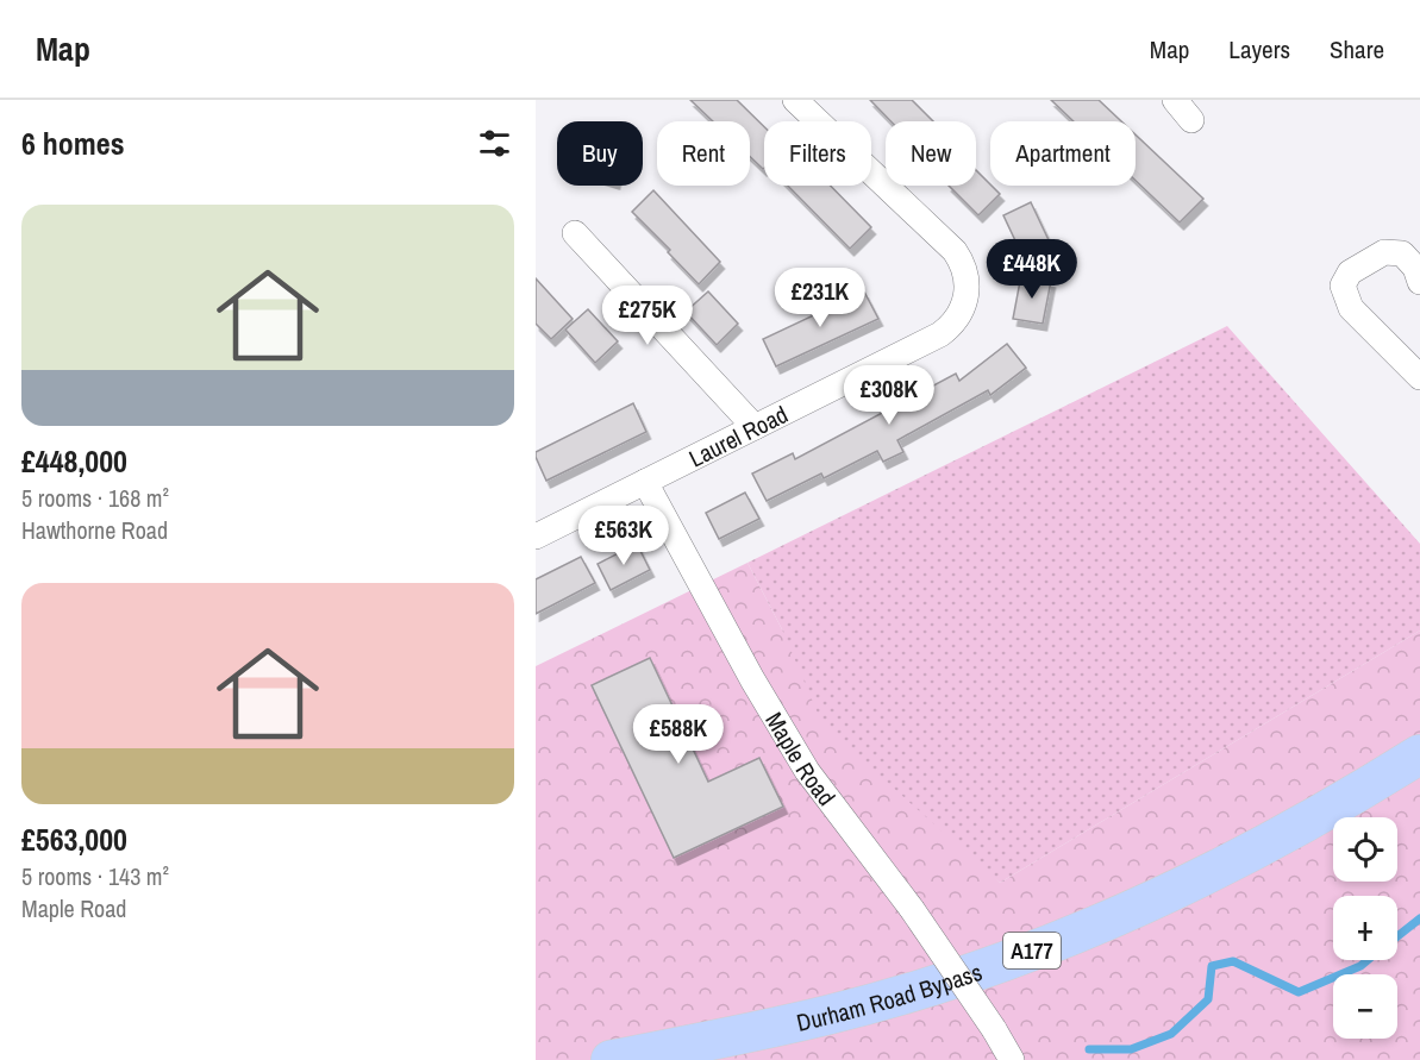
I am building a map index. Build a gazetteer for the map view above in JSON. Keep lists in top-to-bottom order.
{
  "streets": {
    "main road": ["A177", "Durham Road Bypass"],
    "street": ["Laurel Road", "Maple Road"]
  },
  "crossings": [
    ["Laurel Road", "Maple Road"]
  ],
  "page": {
    "header": "Map",
    "nav": ["Map", "Layers", "Share"],
    "heading": "6 homes",
    "chip": [
      "Buy",
      "Rent",
      "Filters",
      "New",
      "Apartment"
    ],
    "list": [
      {
        "name": "£448,000",
        "note": "5 rooms · 168 m² · Hawthorne Road"
      },
      {
        "name": "£563,000",
        "note": "5 rooms · 143 m² · Maple Road"
      }
    ],
    "price": [
      "£448K",
      "£231K",
      "£275K",
      "£308K",
      "£563K",
      "£588K"
    ],
    "map_buttons": ["+", "−"]
  }
}
